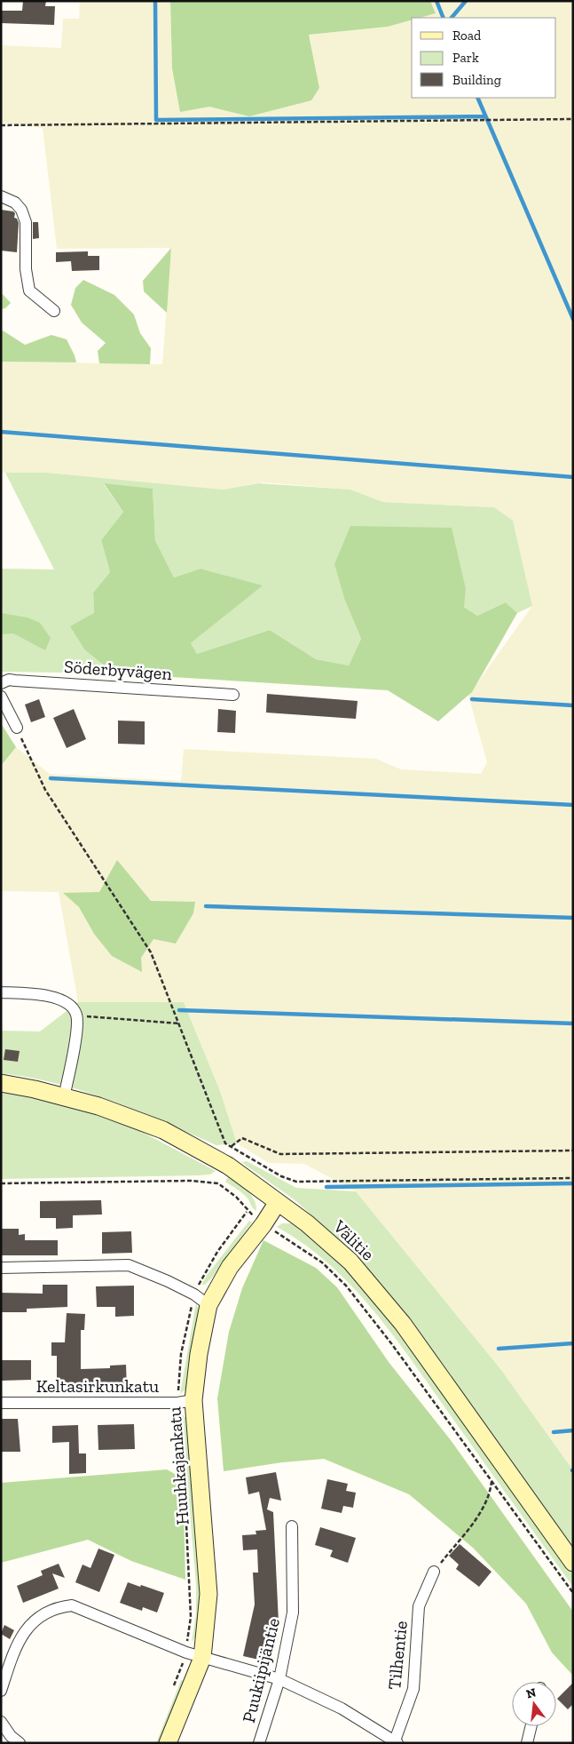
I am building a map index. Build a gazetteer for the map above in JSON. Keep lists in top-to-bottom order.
{
  "streets": {
    "main road": ["Välitie", "Huuhkajankatu"],
    "street": [
      "Söderbyvägen",
      "Keltasirkunkatu",
      "Tilhentie",
      "Puukiipijäntie"
    ]
  },
  "crossings": [
    ["Välitie", "Huuhkajankatu"],
    ["Keltasirkunkatu", "Huuhkajankatu"]
  ],
  "legend": ["Road", "Park", "Building"],
  "north": "top"
}
